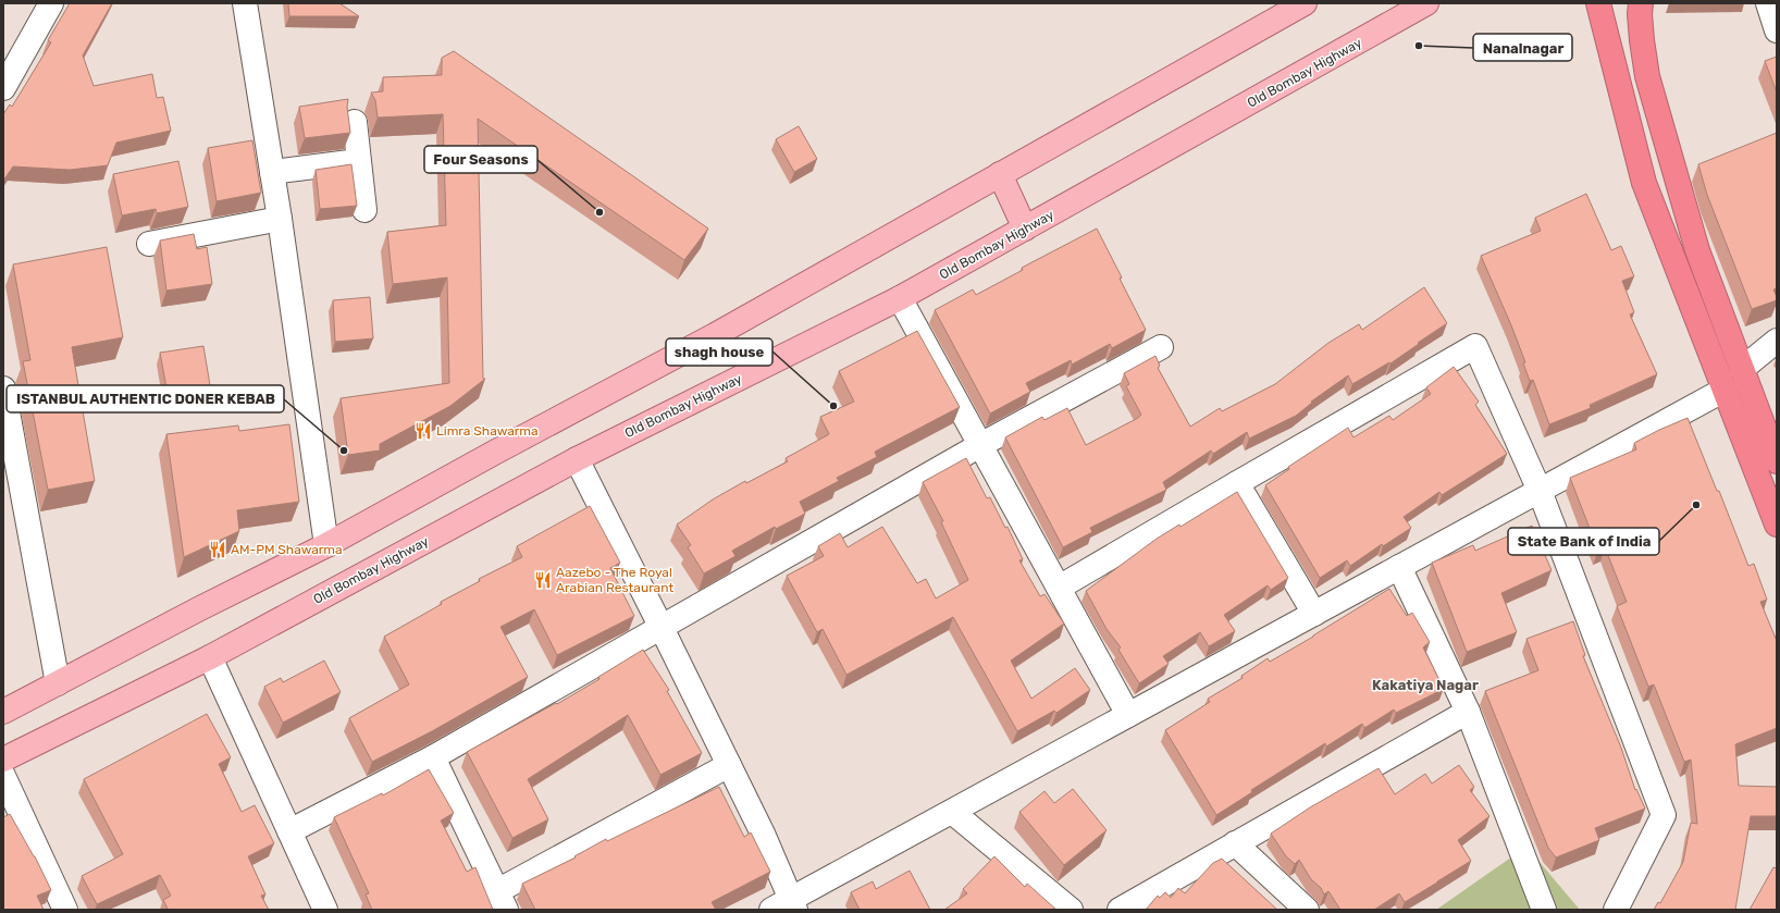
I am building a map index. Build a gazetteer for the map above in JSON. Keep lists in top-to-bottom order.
{
  "streets": {
    "main road": ["Old Bombay Highway"]
  },
  "districts": ["Kakatiya Nagar"],
  "places": {
    "other": [
      "Nanalnagar",
      "Four Seasons",
      "shagh house",
      "ISTANBUL AUTHENTIC DONER KEBAB",
      "State Bank of India"
    ],
    "restaurant": ["Limra Shawarma", "AM-PM Shawarma", "Aazebo - The Royal Arabian Restaurant"]
  }
}
